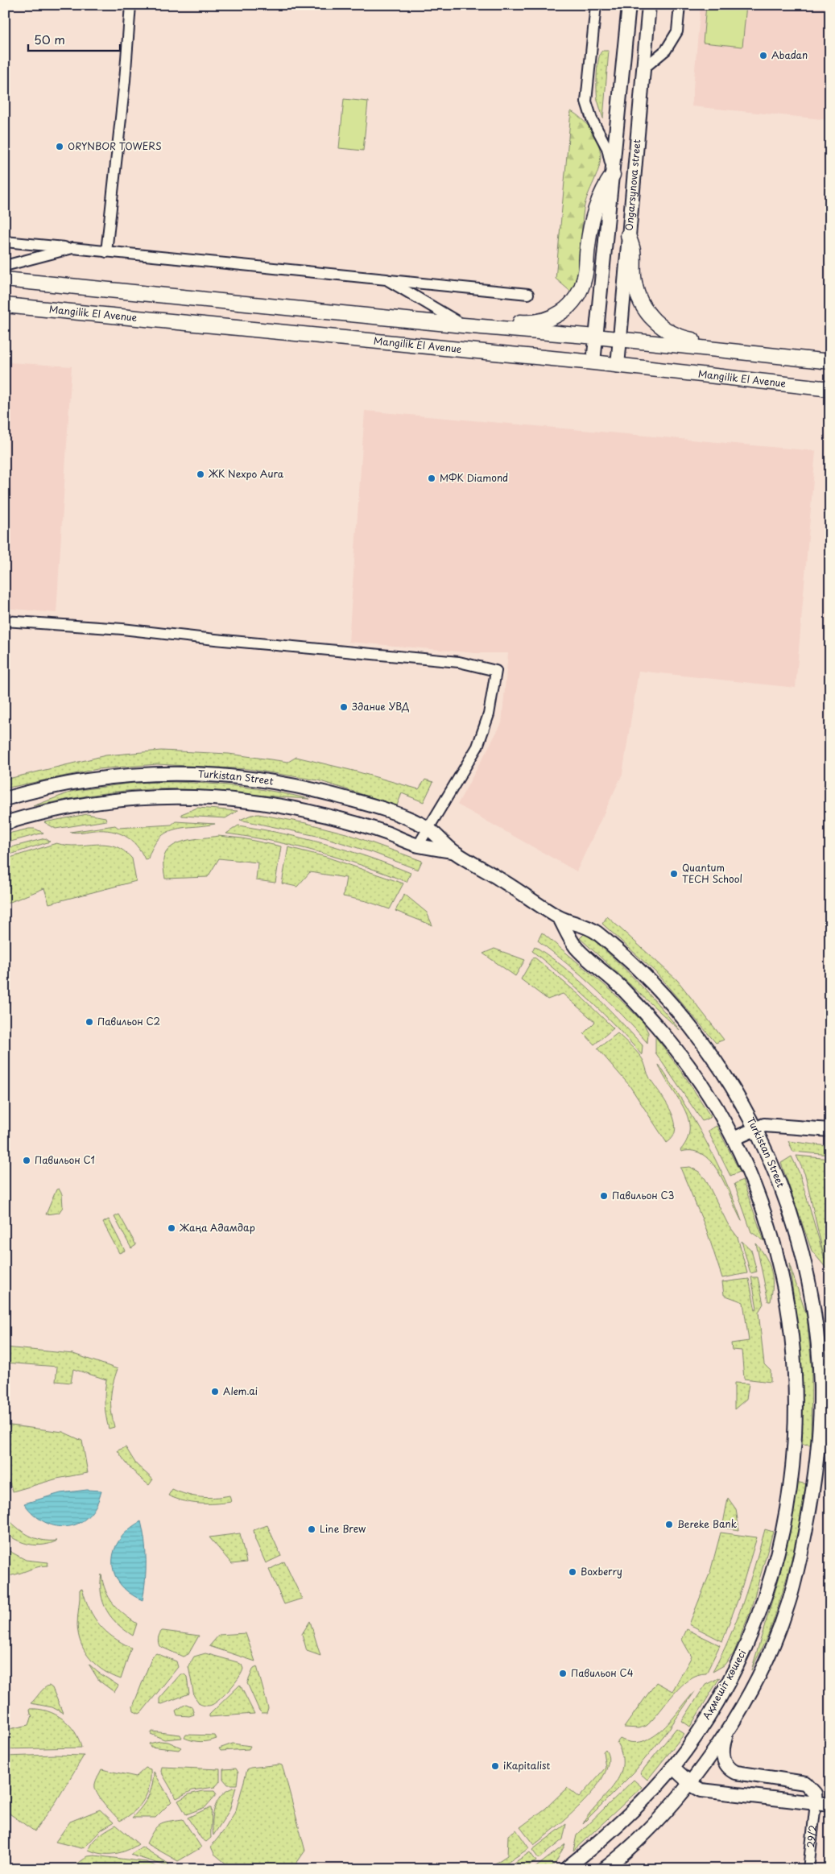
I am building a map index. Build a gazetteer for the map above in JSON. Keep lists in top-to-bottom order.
{
  "streets": {
    "main road": ["Mangilik El Avenue"],
    "street": [
      "Ongarsynova street",
      "Turkistan Street",
      "Ақмешіт көшесі",
      "29/2"
    ]
  },
  "crossings": [
    ["Ongarsynova street", "Mangilik El Avenue"],
    ["Turkistan Street", "Ақмешіт көшесі"]
  ],
  "places": [
    "Abadan",
    "ORYNBOR TOWERS",
    "ЖК Nexpo Aura",
    "МФК Diamond",
    "Здание УВД",
    "Quantum TECH School",
    "Павильон С2",
    "Павильон С1",
    "Павильон С3",
    "Жаңа Адамдар",
    "Alem.ai",
    "Bereke Bank",
    "Line Brew",
    "Boxberry",
    "Павильон С4",
    "iKapitalist"
  ],
  "scale_bar": "50 m"
}
